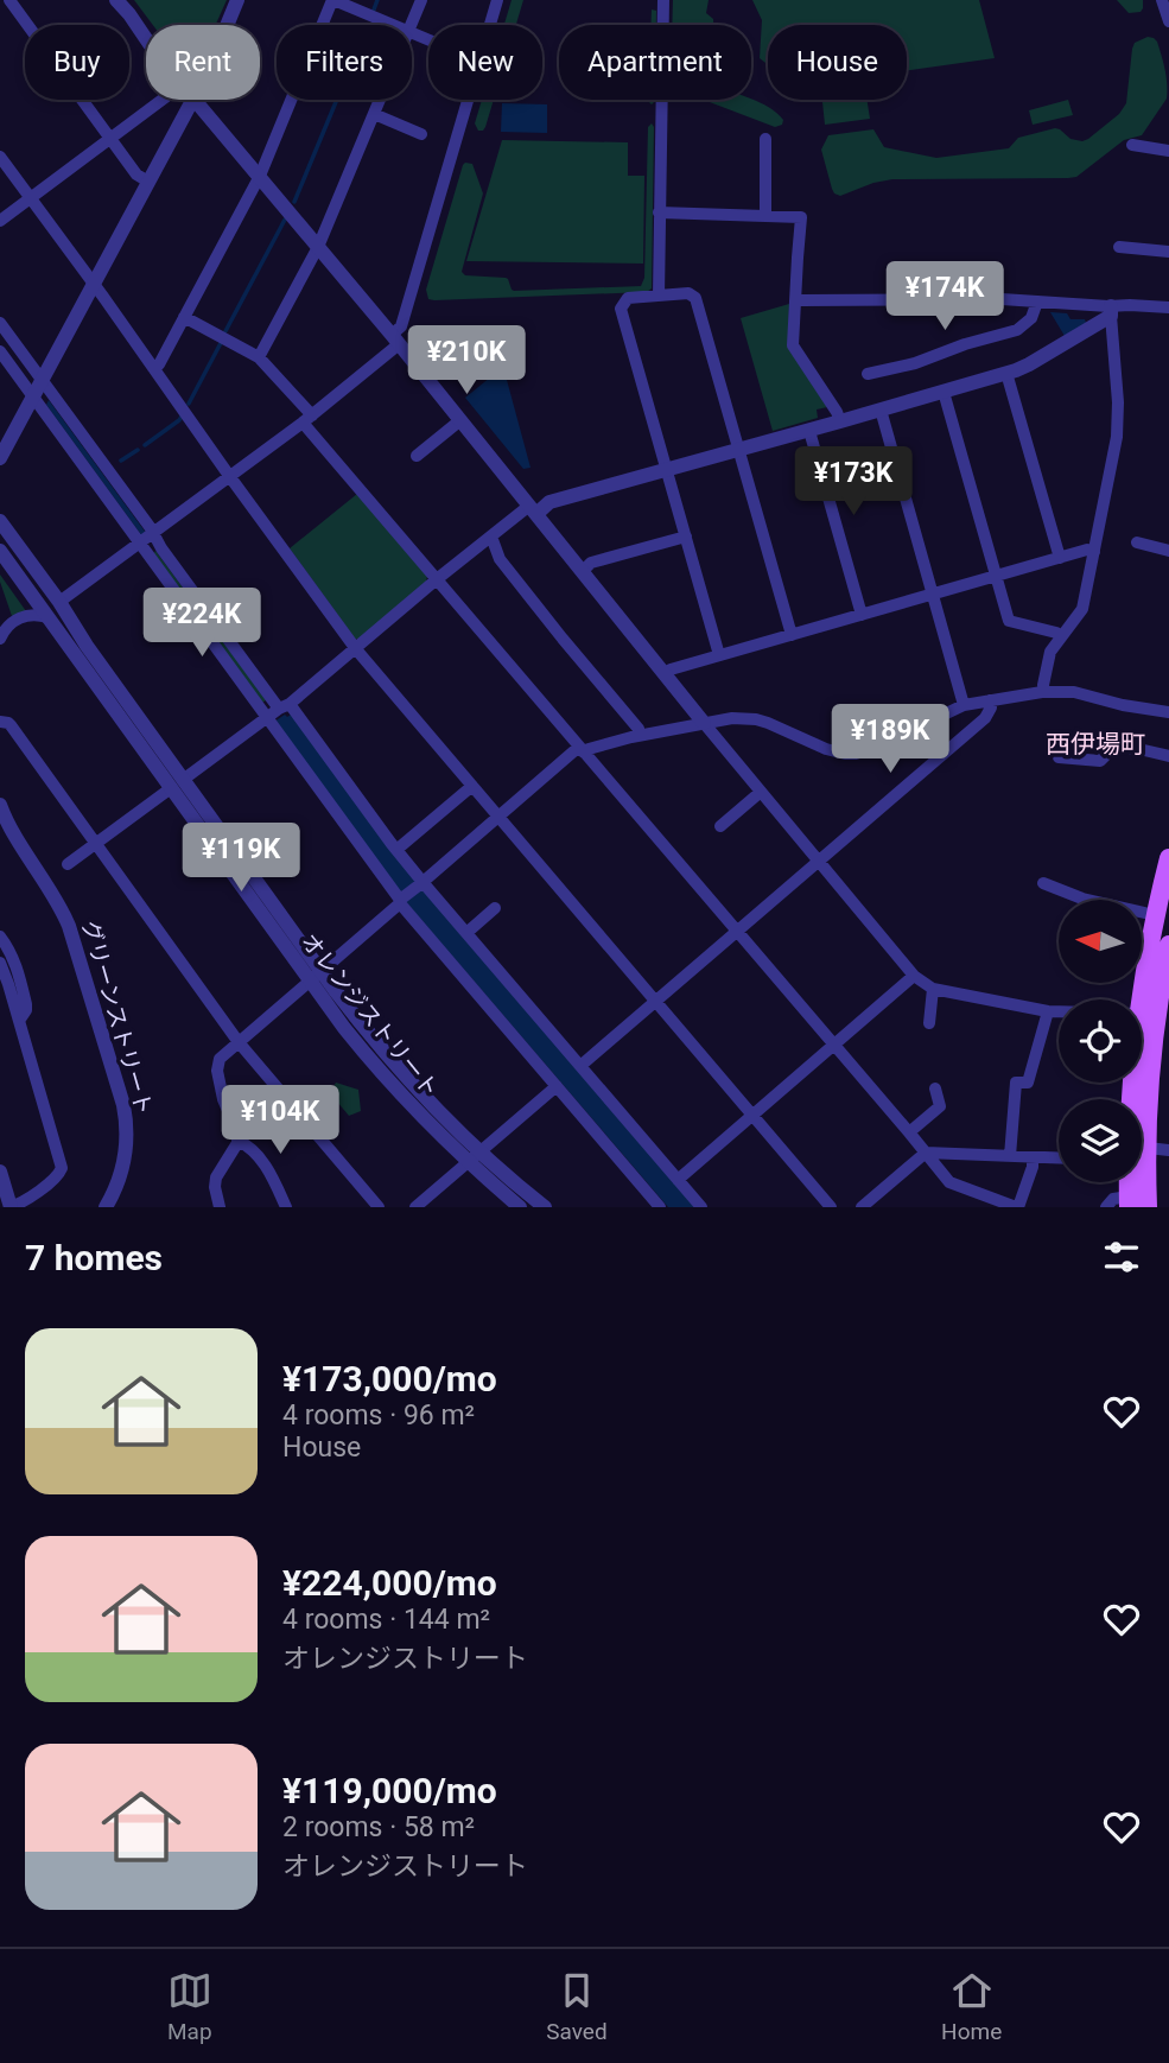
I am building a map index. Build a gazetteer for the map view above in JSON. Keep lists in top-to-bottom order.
{
  "streets": {
    "street": ["オレンジストリート", "グリーンストリート"]
  },
  "districts": ["西伊場町"],
  "north": "left",
  "page": {
    "chip": [
      "Buy",
      "Rent",
      "Filters",
      "New",
      "Apartment",
      "House"
    ],
    "price": [
      "¥174K",
      "¥210K",
      "¥173K",
      "¥224K",
      "¥189K",
      "¥119K",
      "¥104K"
    ],
    "heading": "7 homes",
    "list": [
      {
        "name": "¥173,000/mo",
        "note": "4 rooms · 96 m² · House"
      },
      {
        "name": "¥224,000/mo",
        "note": "4 rooms · 144 m² · オレンジストリート"
      },
      {
        "name": "¥119,000/mo",
        "note": "2 rooms · 58 m² · オレンジストリート"
      }
    ],
    "tabs": ["Map", "Saved", "Home"]
  }
}
